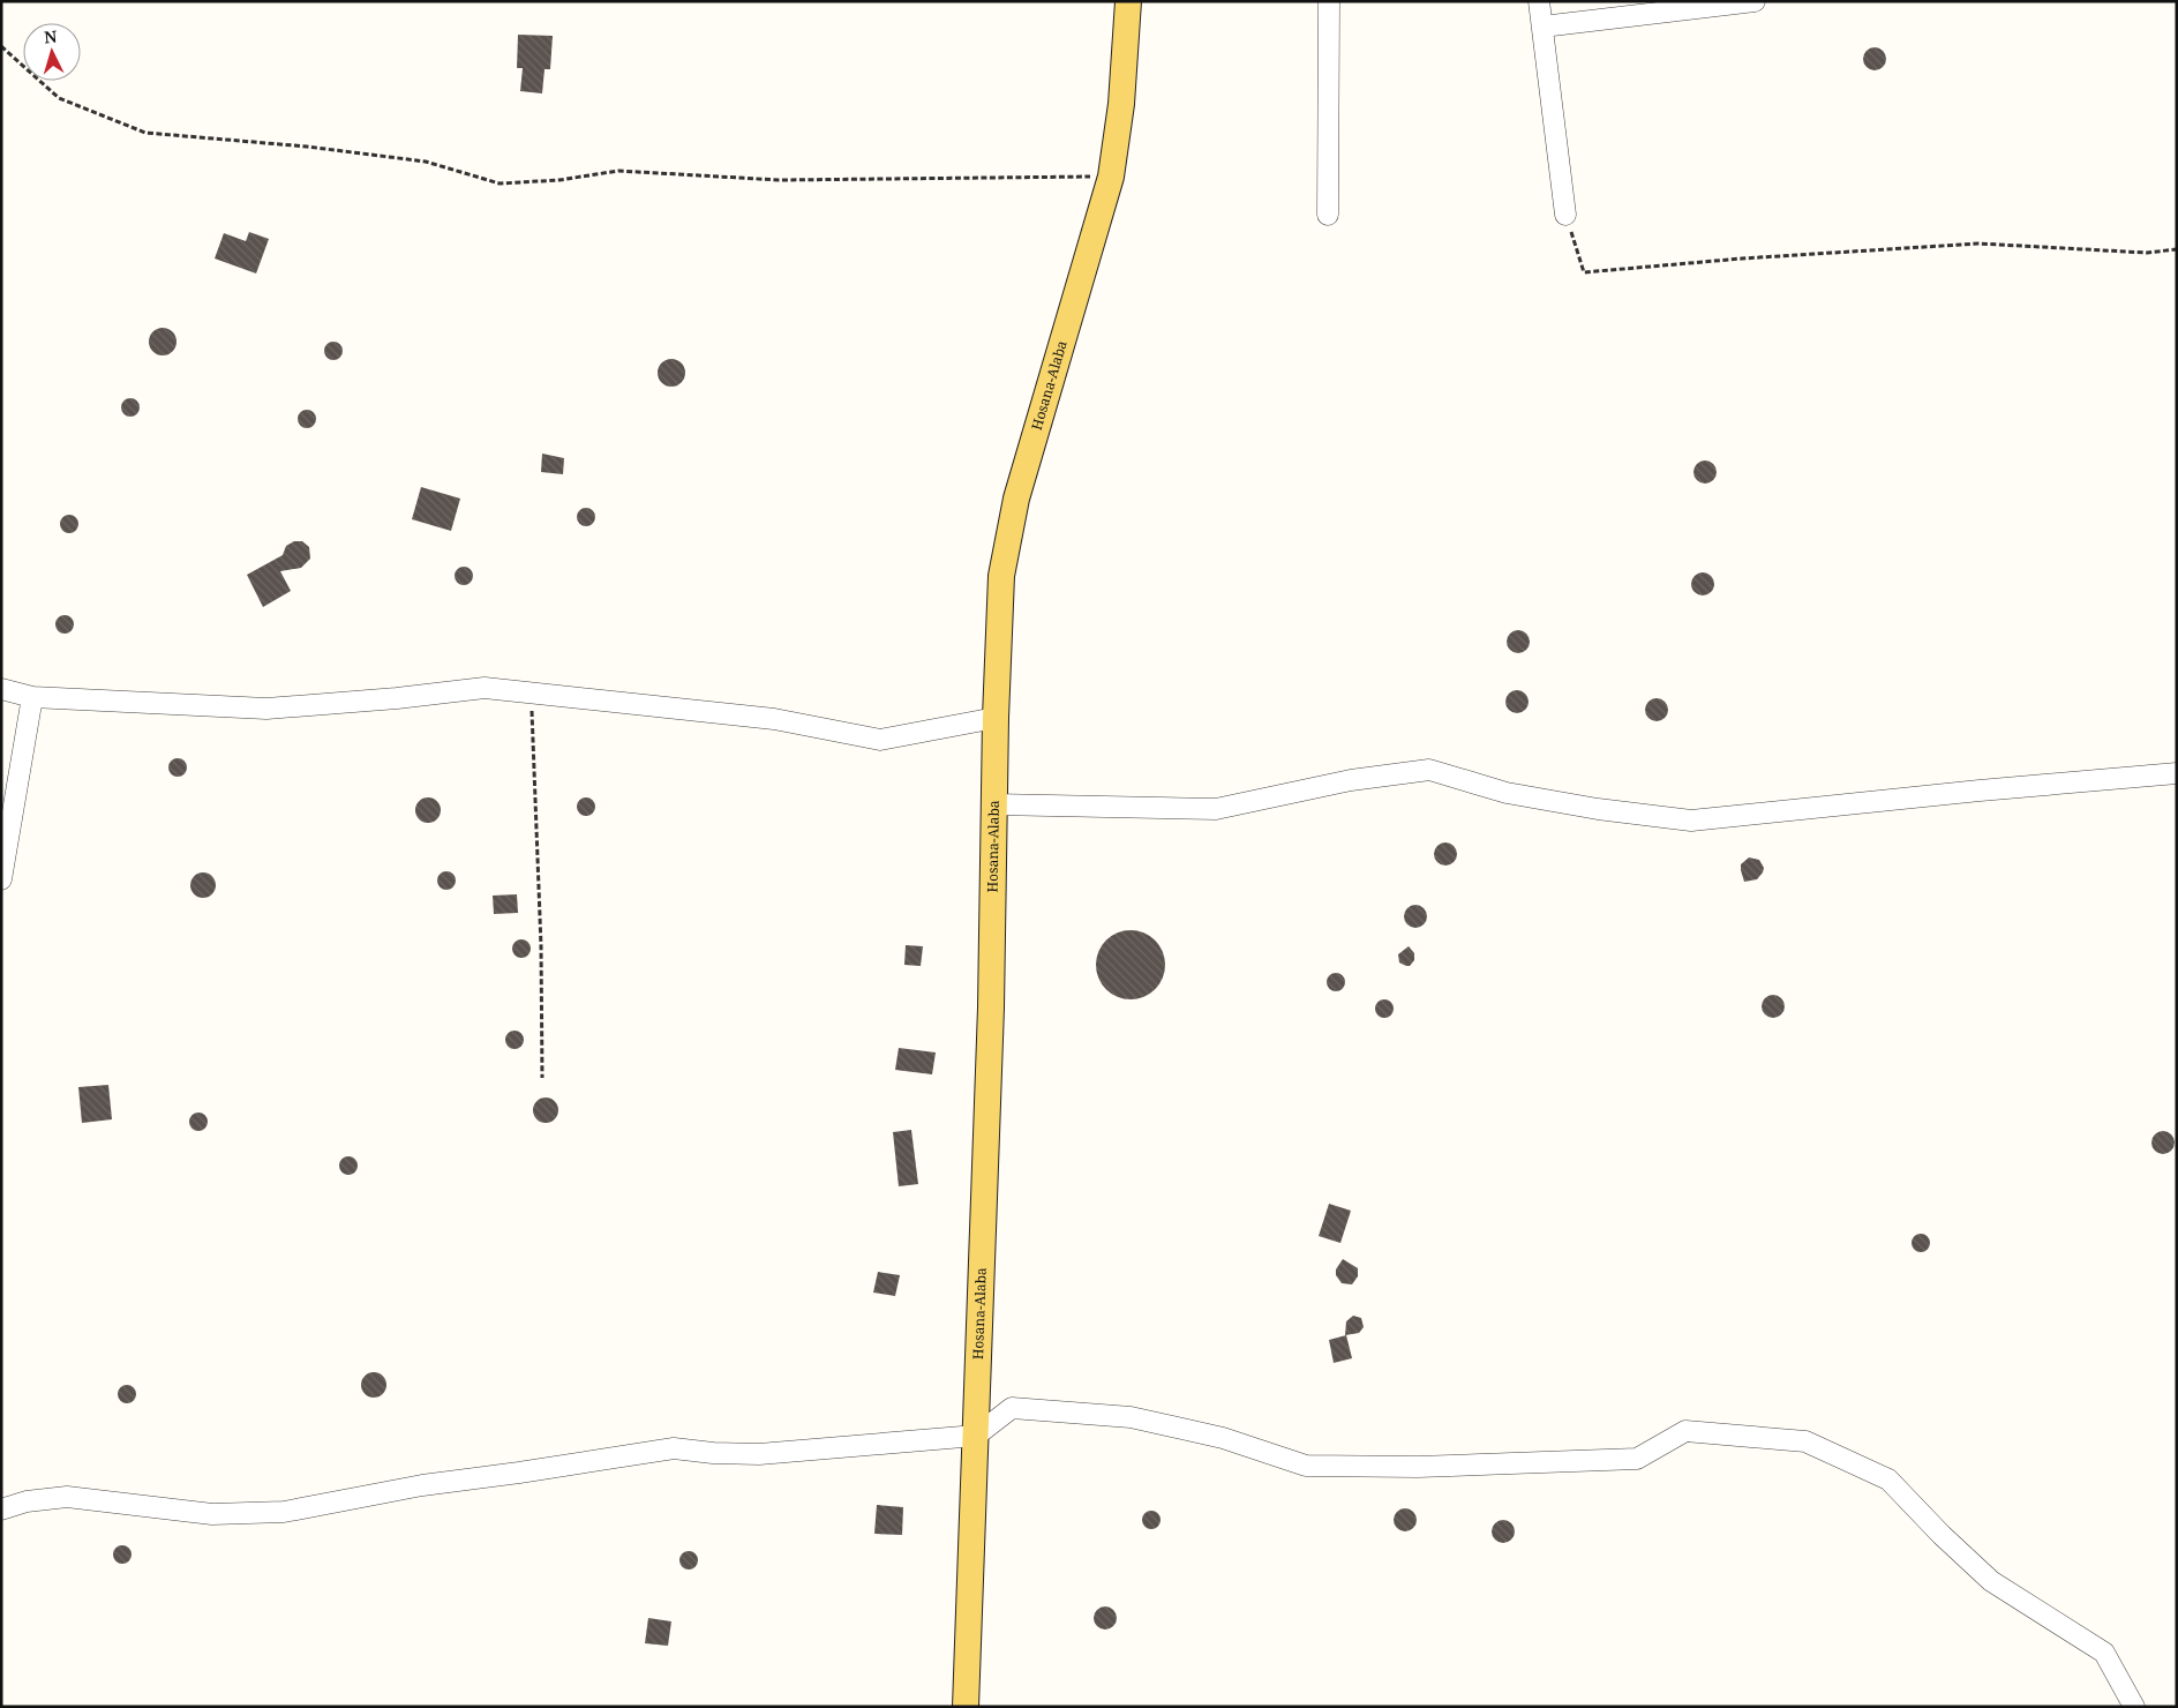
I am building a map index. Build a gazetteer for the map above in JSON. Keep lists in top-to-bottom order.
{
  "streets": {
    "main road": ["Hosana-Alaba"]
  },
  "north": "top"
}
